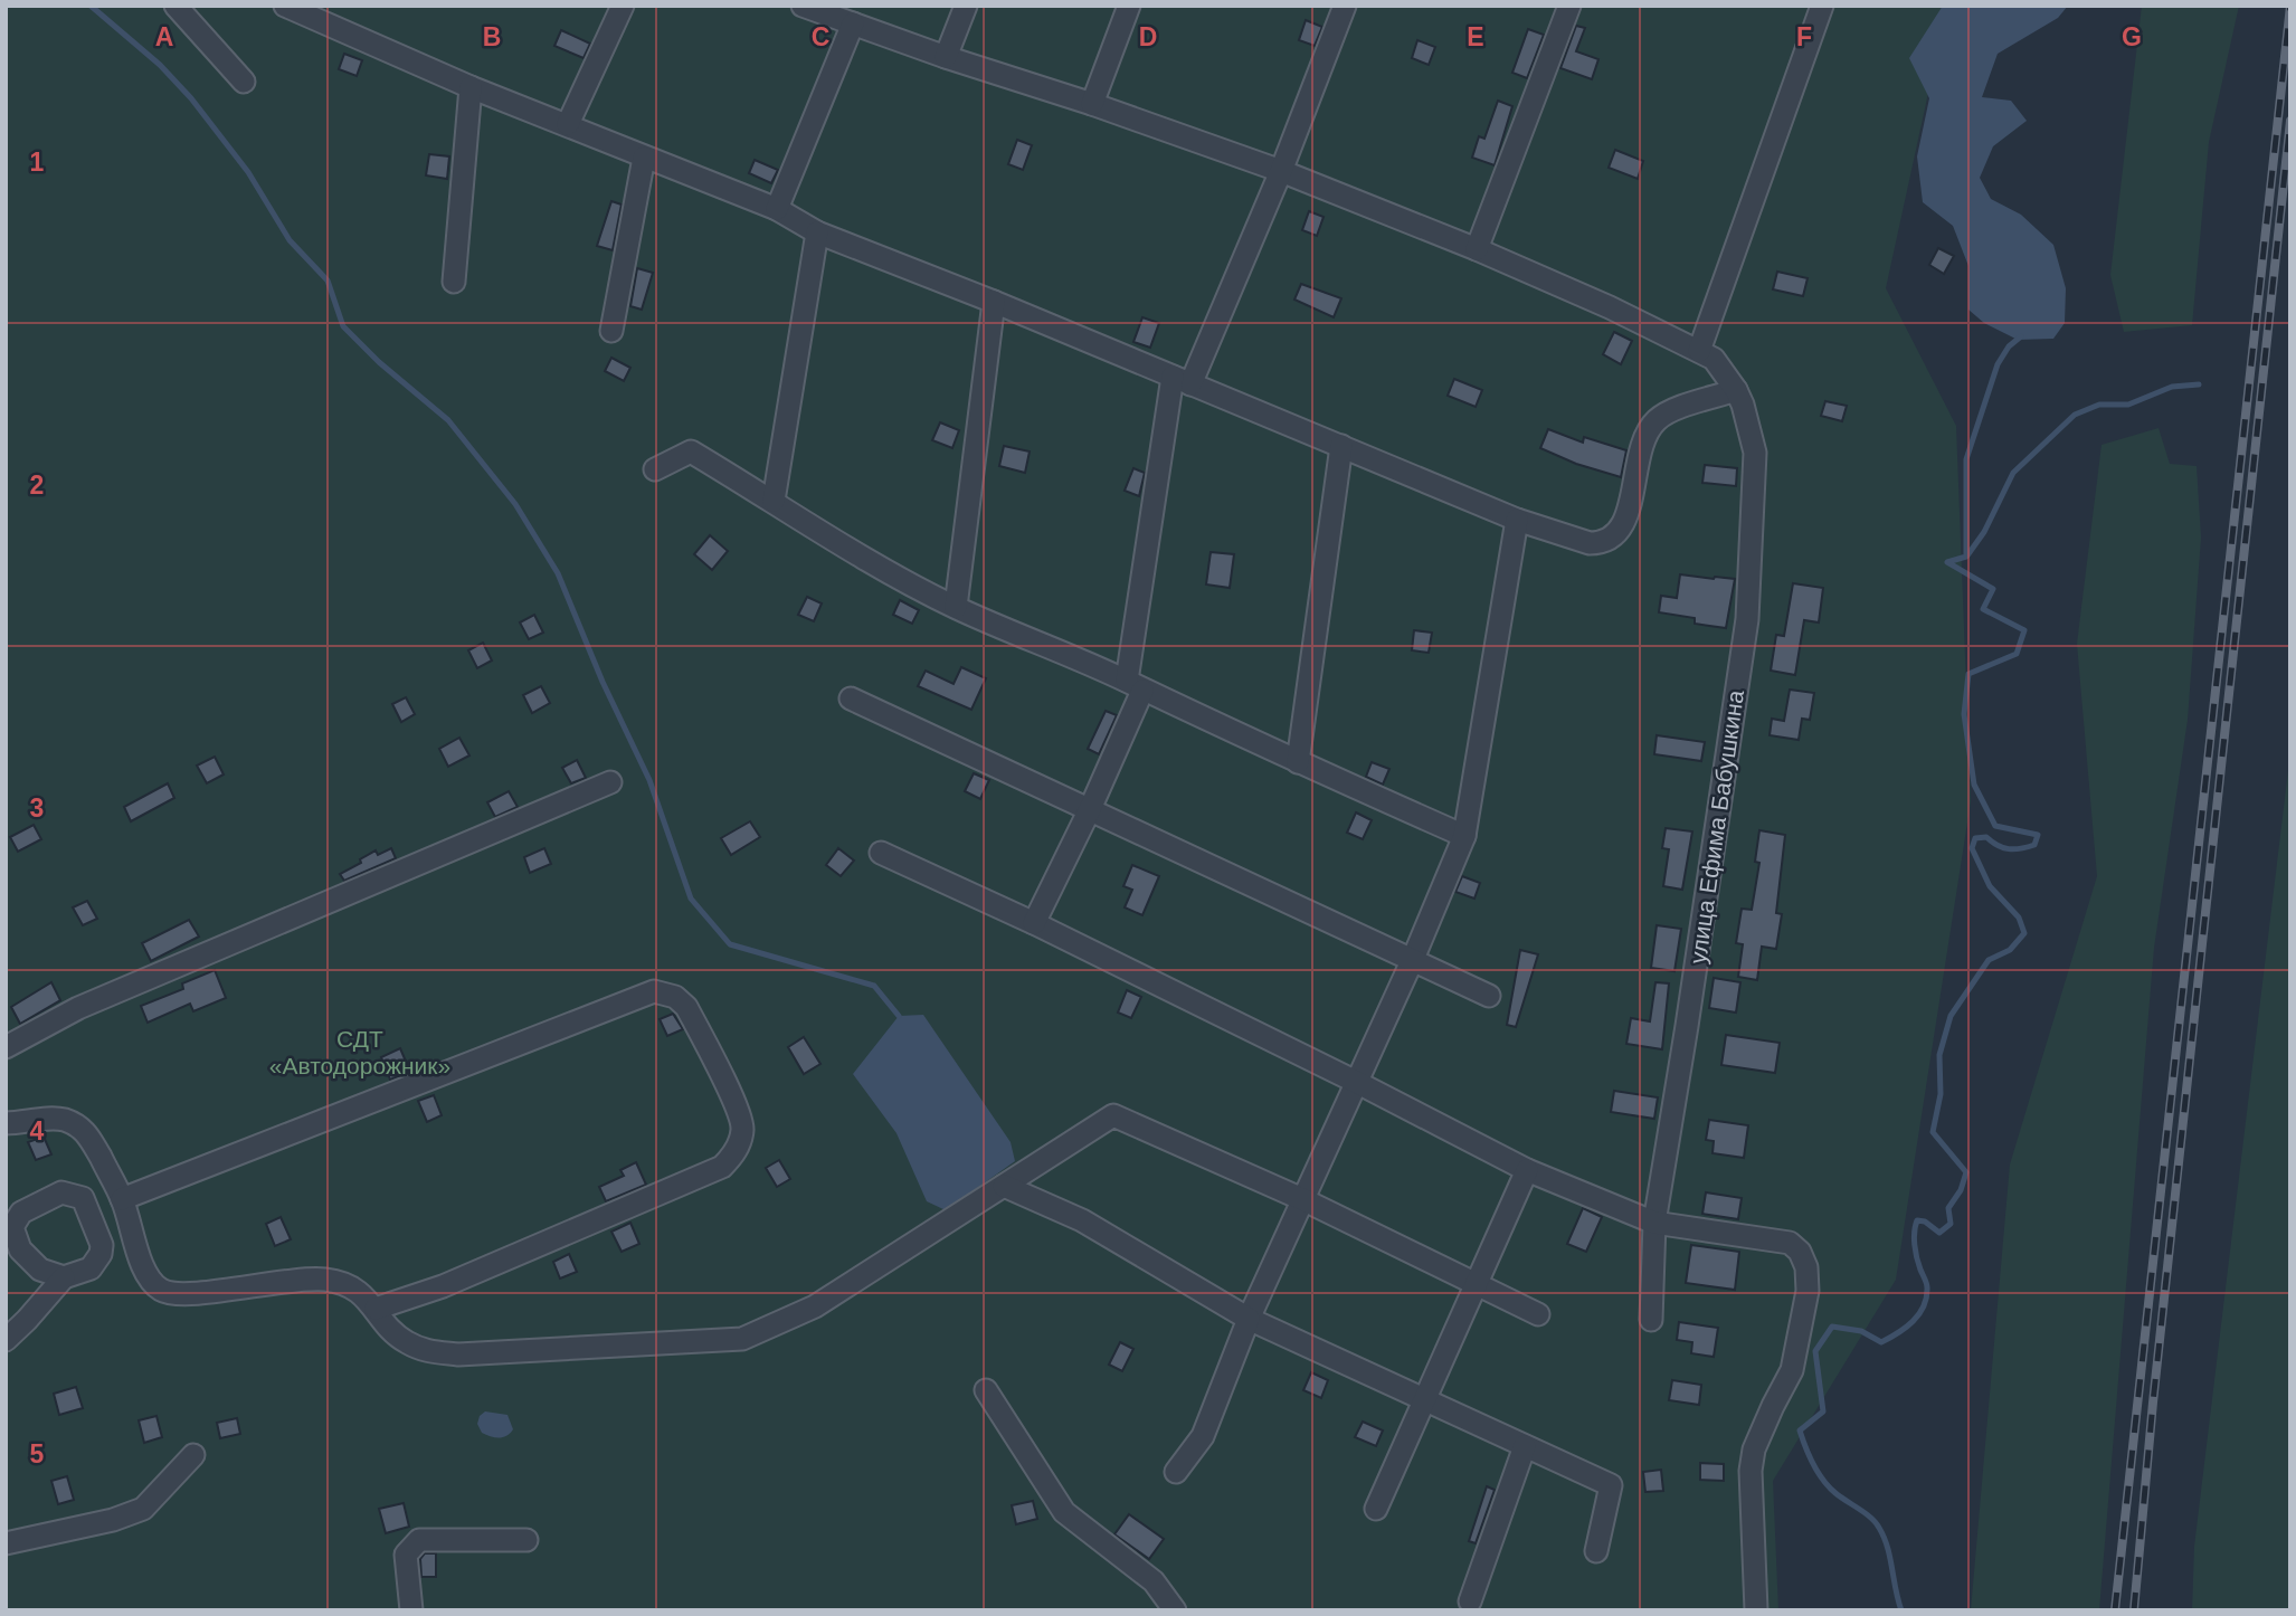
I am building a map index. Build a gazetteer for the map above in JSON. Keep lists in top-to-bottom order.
{
  "streets": {
    "street": ["улица Ефима Бабушкина"]
  },
  "parks": ["СДТ «Автодорожник»"],
  "grid": {
    "columns": [
      "A",
      "B",
      "C",
      "D",
      "E",
      "F",
      "G"
    ],
    "rows": [
      "1",
      "2",
      "3",
      "4",
      "5"
    ]
  }
}
